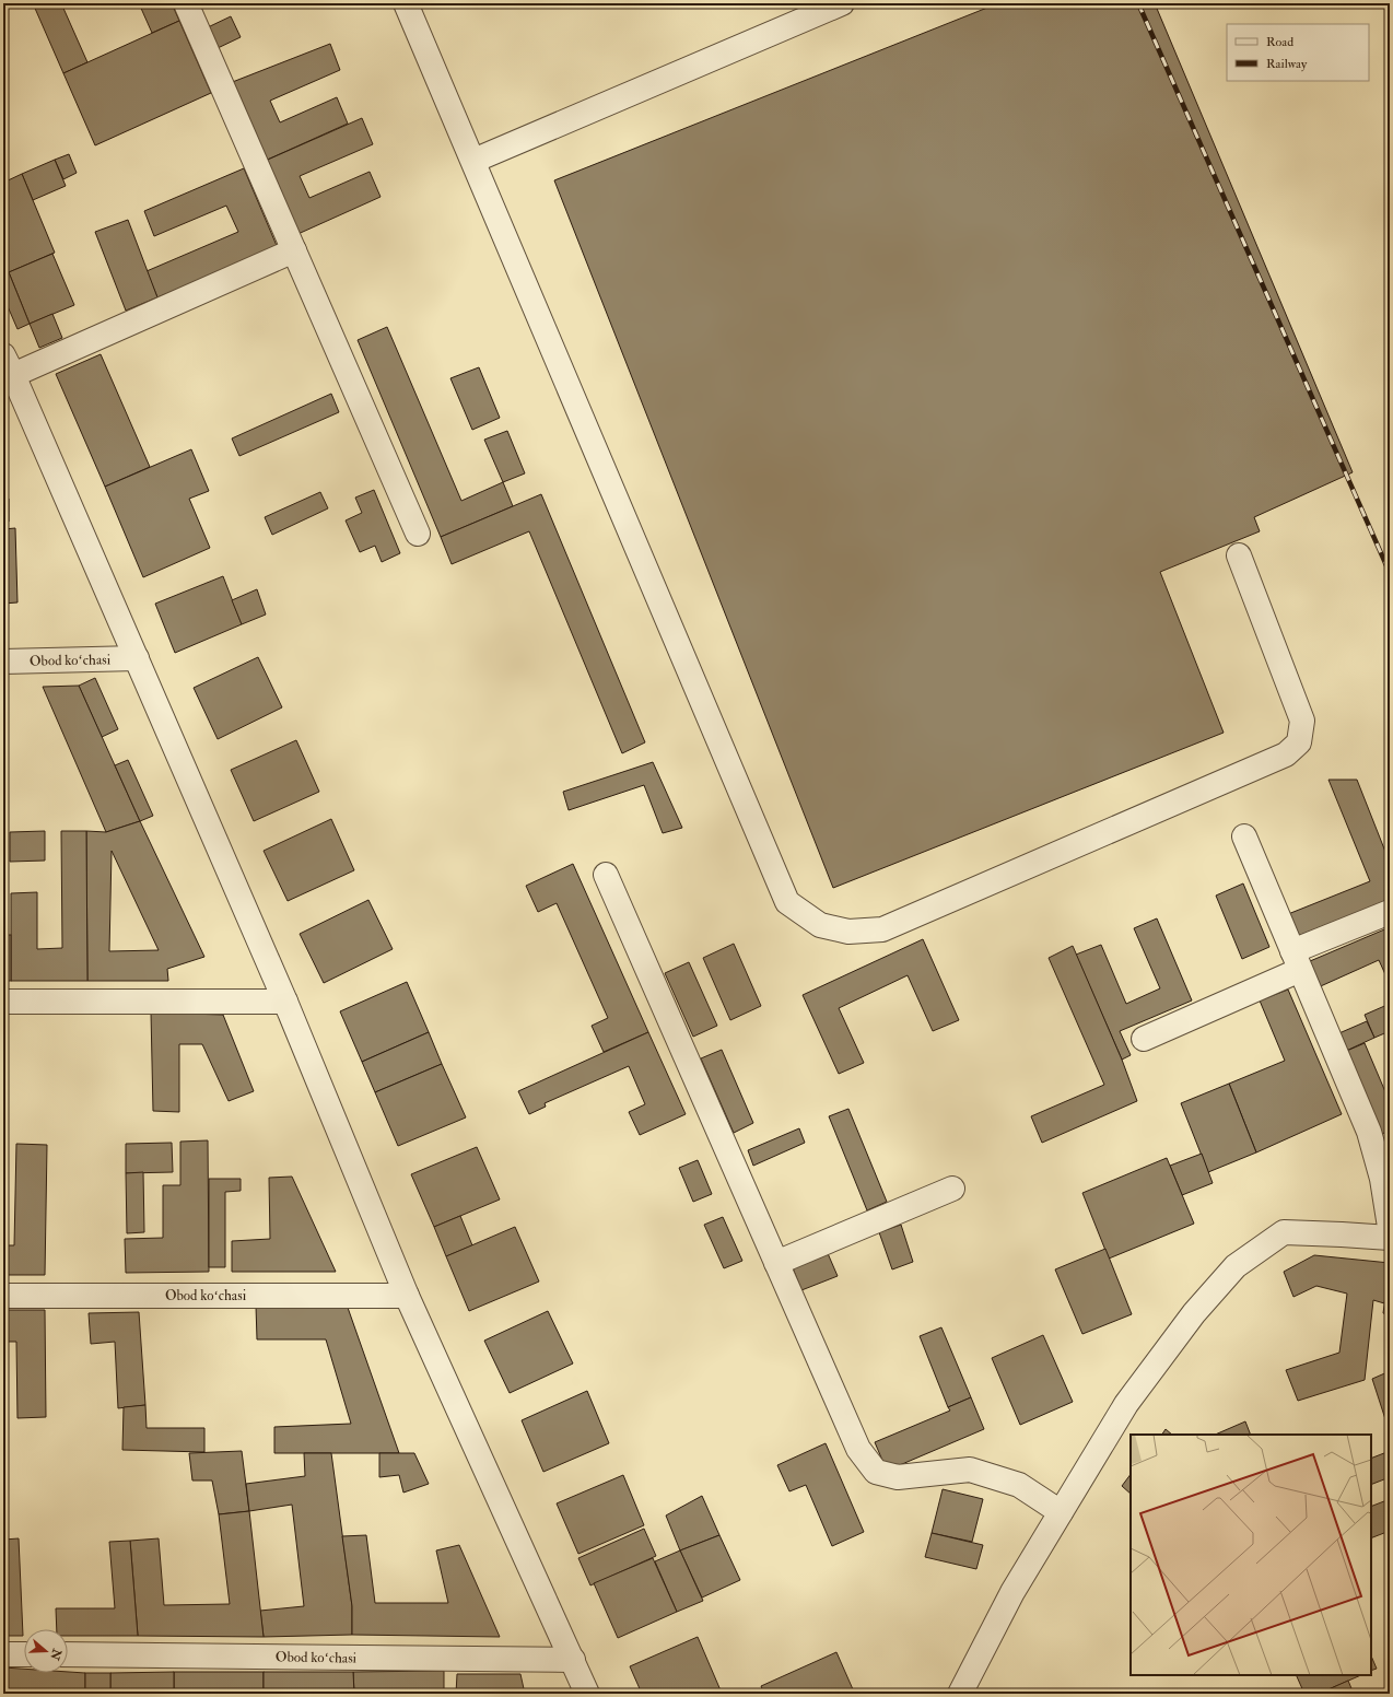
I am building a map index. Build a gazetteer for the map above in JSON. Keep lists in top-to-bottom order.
{
  "streets": {
    "street": ["Obod koʻchasi"]
  },
  "legend": ["Road", "Railway"],
  "north": "right"
}
